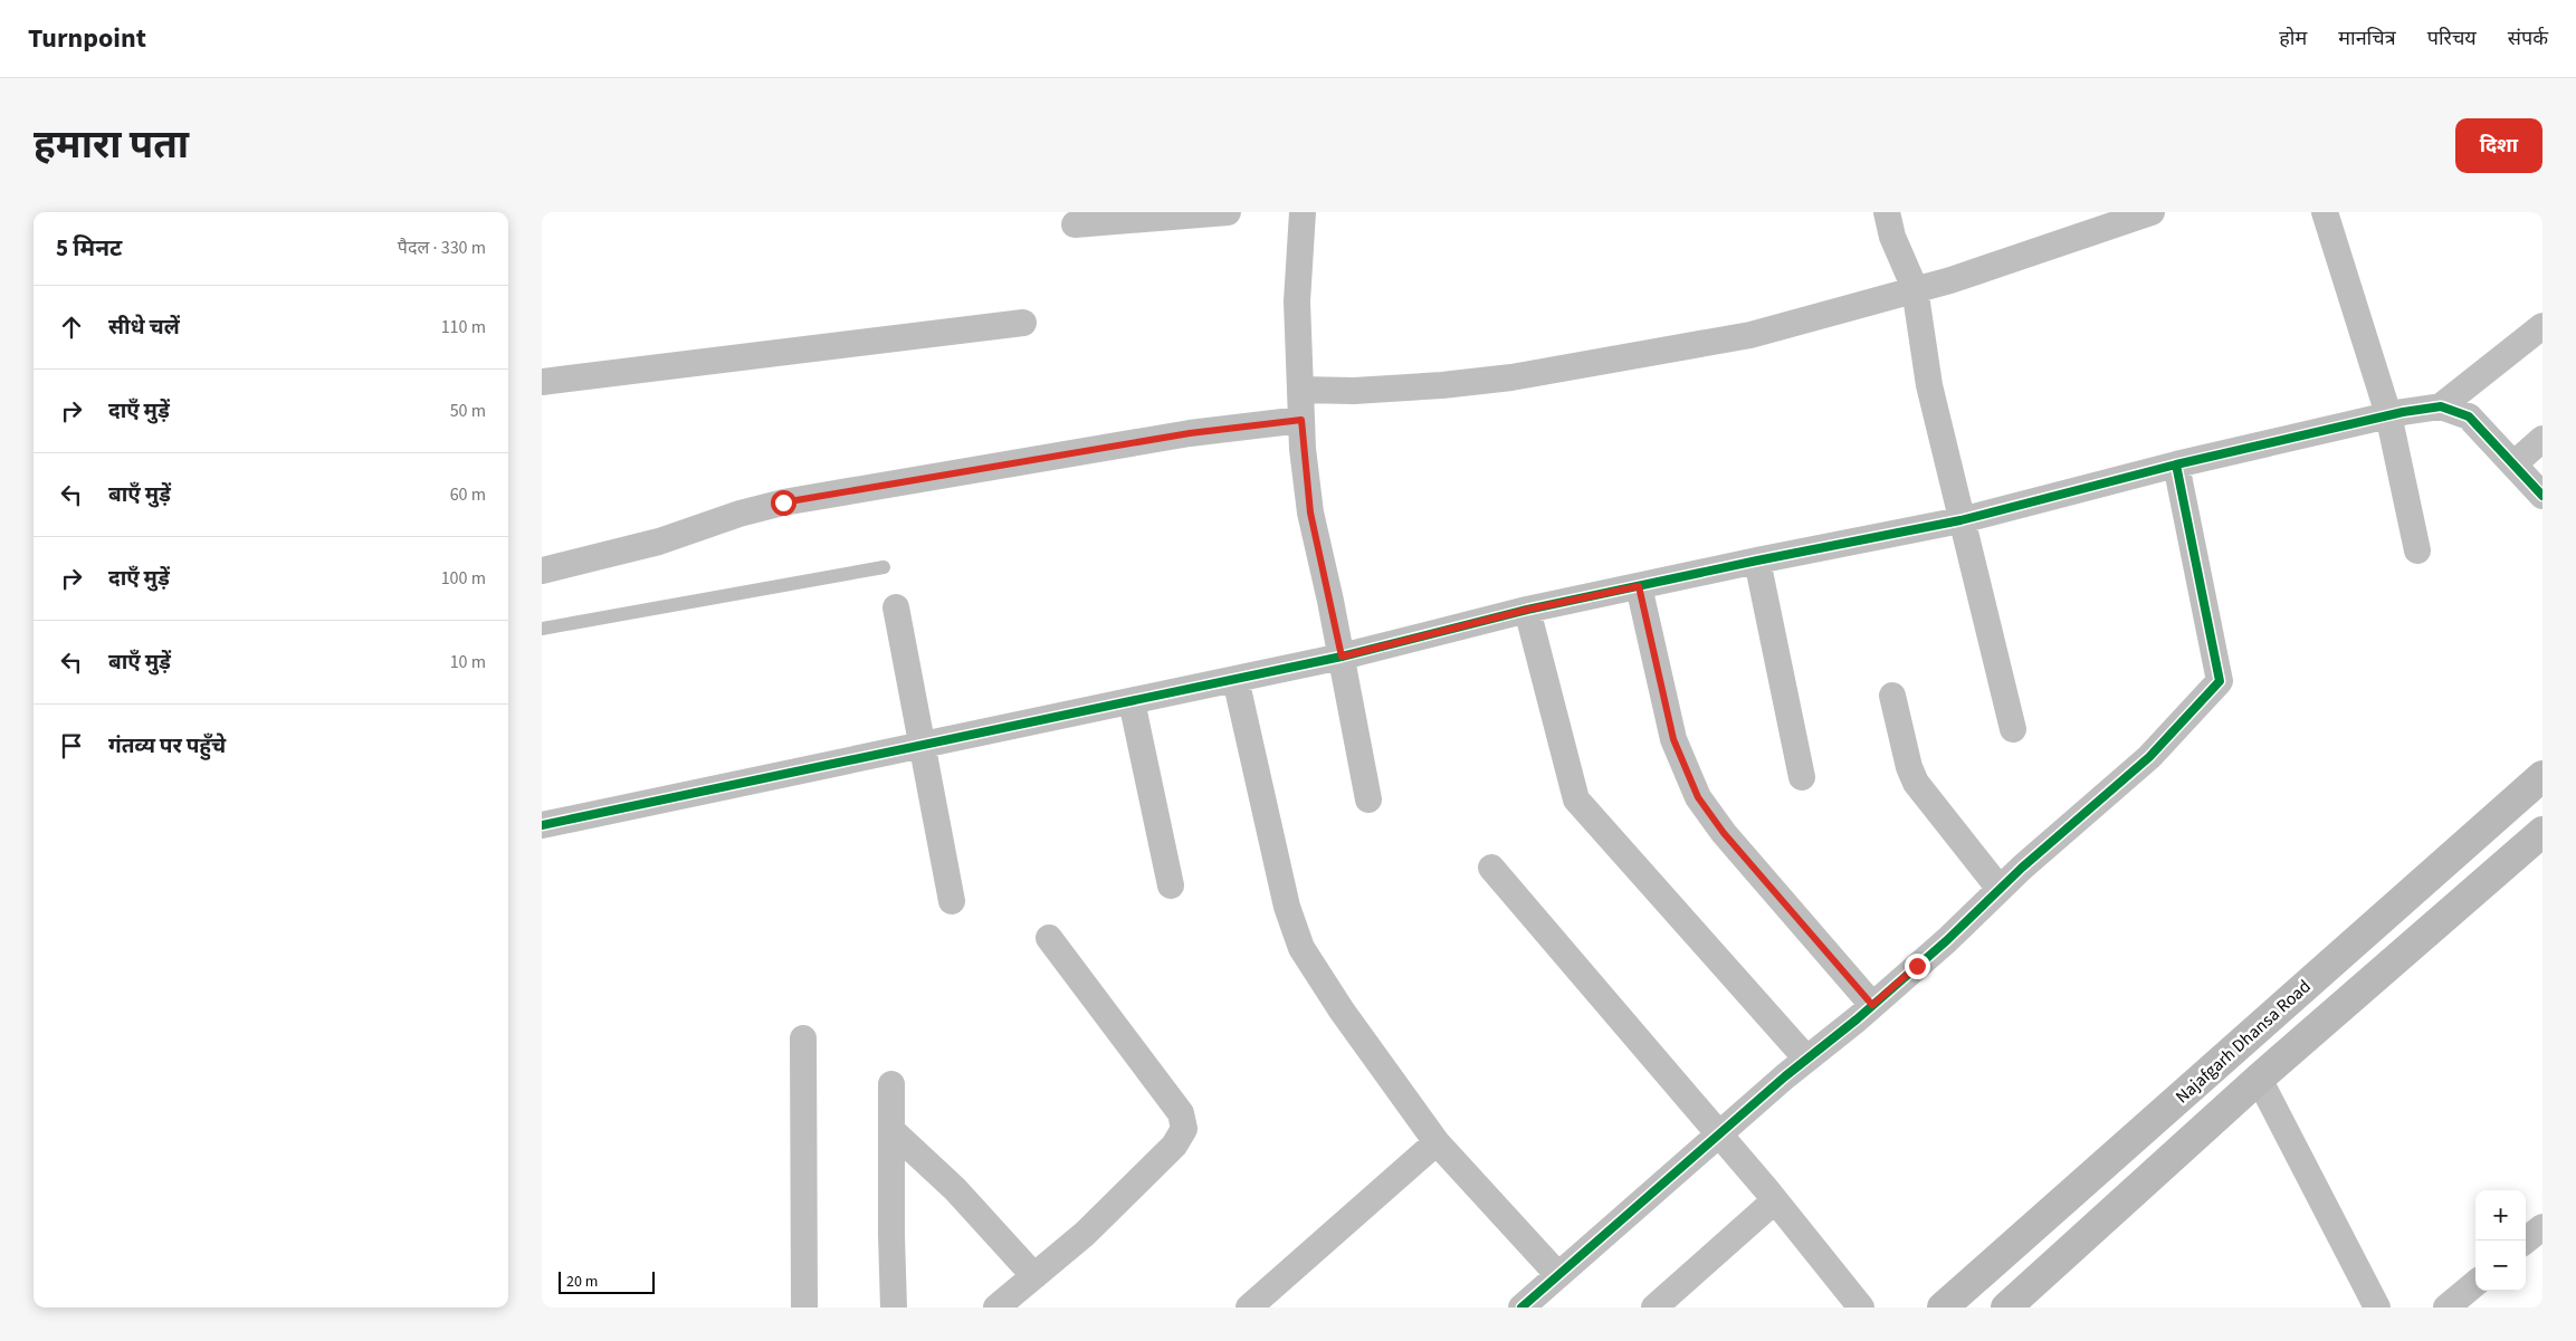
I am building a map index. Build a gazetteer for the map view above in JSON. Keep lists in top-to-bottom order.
{
  "streets": {
    "main road": ["Najafgarh Dhansa Road"]
  },
  "scale_bar": "20 m",
  "page": {
    "header": "Turnpoint",
    "nav": [
      "होम",
      "मानचित्र",
      "परिचय",
      "संपर्क"
    ],
    "title": "हमारा पता",
    "buttons": "दिशा",
    "heading": ["5 मिनट", "पैदल · 330 m"],
    "list": [
      ["सीधे चलें", "110 m"],
      ["दाएँ मुड़ें", "50 m"],
      ["बाएँ मुड़ें", "60 m"],
      ["दाएँ मुड़ें", "100 m"],
      ["बाएँ मुड़ें", "10 m"],
      "गंतव्य पर पहुँचे"
    ],
    "map_buttons": ["+", "−"],
    "scale": "20 m"
  }
}
